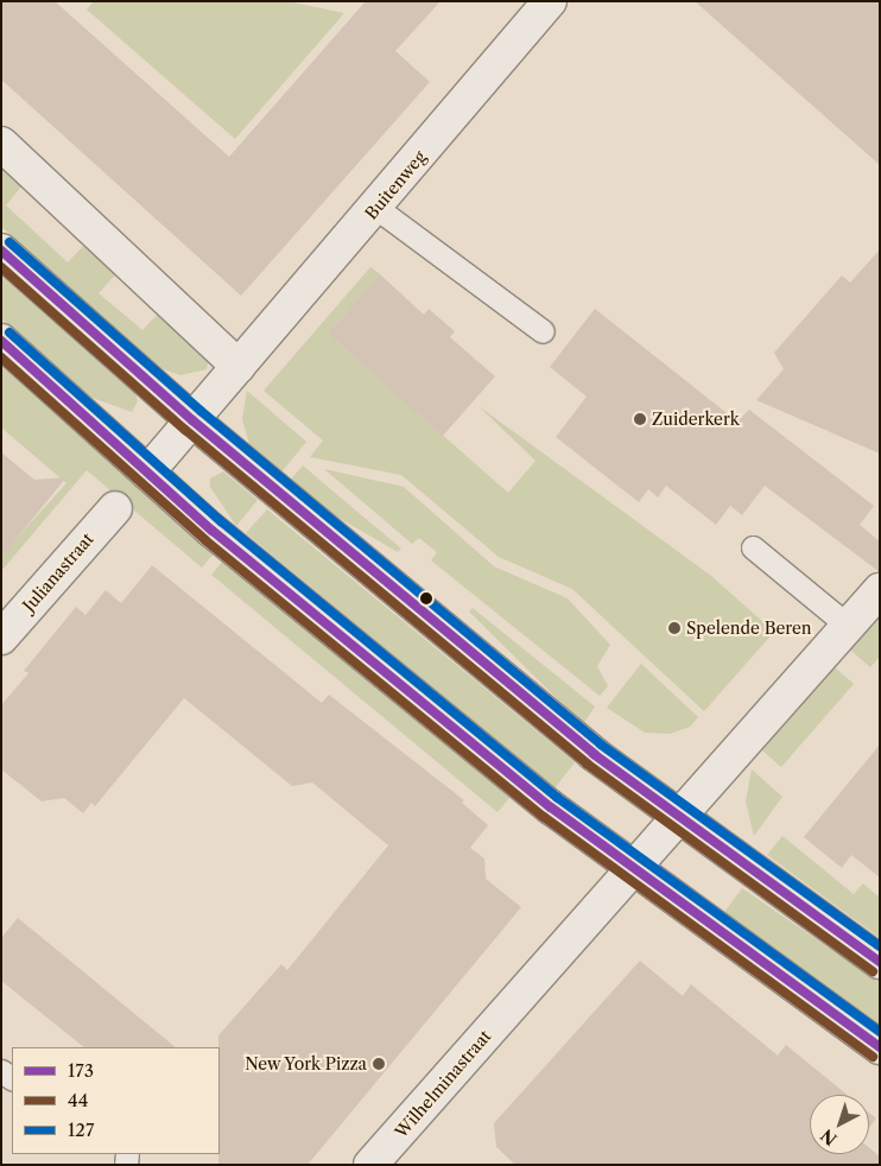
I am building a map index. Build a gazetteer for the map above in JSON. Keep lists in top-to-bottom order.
{
  "streets": {
    "street": ["Buitenweg", "Julianastraat", "Wilhelminastraat"]
  },
  "places": ["Zuiderkerk", "Spelende Beren", "New York Pizza"],
  "lines": ["transit line 127", "transit line 173", "transit line 44"],
  "legend": ["173", "44", "127"],
  "north": "bottom left"
}
